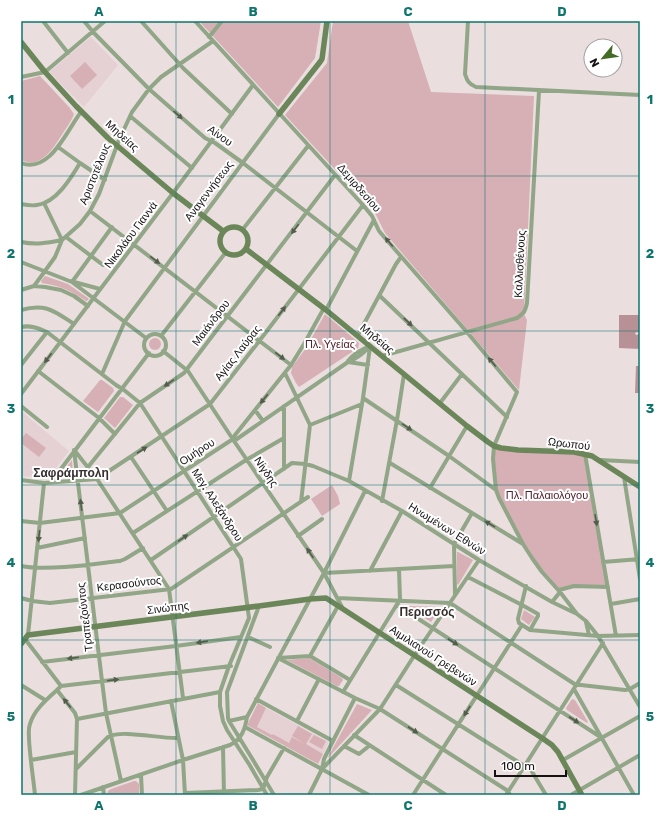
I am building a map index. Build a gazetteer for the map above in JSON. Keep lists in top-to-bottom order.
{
  "streets": {
    "street": [
      "Μηδείας",
      "Αίνου",
      "Αριστοτέλους",
      "Δεμιρδεσίου",
      "Αναγεννήσεως",
      "Νικολάου Γιαννά",
      "Καλλισθένους",
      "Μαιάνδρου",
      "Αγίας Λαύρας",
      "Ωρωπού",
      "Ομήρου",
      "Νίγδης",
      "Μεγ. Αλεξάνδρου",
      "Ηνωμένων Εθνών",
      "Κερασούντος",
      "Σινώπης",
      "Τραπεζούντος",
      "Αιμιλιανού Γρεβενών"
    ]
  },
  "crossings": [
    ["Μηδείας", "Αριστοτέλους"],
    ["Μηδείας", "Αναγεννήσεως"],
    ["Μηδείας", "Νικολάου Γιαννά"],
    ["Μηδείας", "Καλλισθένους"],
    ["Μηδείας", "Μαιάνδρου"],
    ["Μηδείας", "Αγίας Λαύρας"],
    ["Μηδείας", "Ωρωπού"],
    ["Μηδείας", "Ομήρου"],
    ["Αίνου", "Αριστοτέλους"],
    ["Αίνου", "Αναγεννήσεως"],
    ["Αίνου", "Νικολάου Γιαννά"],
    ["Αίνου", "Μαιάνδρου"],
    ["Αίνου", "Αγίας Λαύρας"],
    ["Αίνου", "Ομήρου"],
    ["Αριστοτέλους", "Δεμιρδεσίου"],
    ["Δεμιρδεσίου", "Αναγεννήσεως"],
    ["Δεμιρδεσίου", "Νικολάου Γιαννά"],
    ["Δεμιρδεσίου", "Καλλισθένους"],
    ["Δεμιρδεσίου", "Μαιάνδρου"],
    ["Δεμιρδεσίου", "Αγίας Λαύρας"],
    ["Δεμιρδεσίου", "Ομήρου"],
    ["Αναγεννήσεως", "Μεγ. Αλεξάνδρου"],
    ["Νικολάου Γιαννά", "Μεγ. Αλεξάνδρου"],
    ["Μαιάνδρου", "Νίγδης"],
    ["Μαιάνδρου", "Μεγ. Αλεξάνδρου"],
    ["Αγίας Λαύρας", "Νίγδης"],
    ["Αγίας Λαύρας", "Μεγ. Αλεξάνδρου"],
    ["Ομήρου", "Νίγδης"],
    ["Ομήρου", "Μεγ. Αλεξάνδρου"],
    ["Ομήρου", "Τραπεζούντος"],
    ["Νίγδης", "Κερασούντος"],
    ["Νίγδης", "Αιμιλιανού Γρεβενών"],
    ["Μεγ. Αλεξάνδρου", "Κερασούντος"],
    ["Μεγ. Αλεξάνδρου", "Σινώπης"],
    ["Κερασούντος", "Τραπεζούντος"],
    ["Σινώπης", "Τραπεζούντος"]
  ],
  "districts": ["Σαφράμπολη", "Περισσός"],
  "parks": ["Πλ. Υγείας", "Πλ. Παλαιολόγου"],
  "scale_bar": "100 m",
  "north": "bottom left",
  "grid": {
    "columns": [
      "A",
      "B",
      "C",
      "D"
    ],
    "rows": [
      "1",
      "2",
      "3",
      "4",
      "5"
    ]
  }
}
